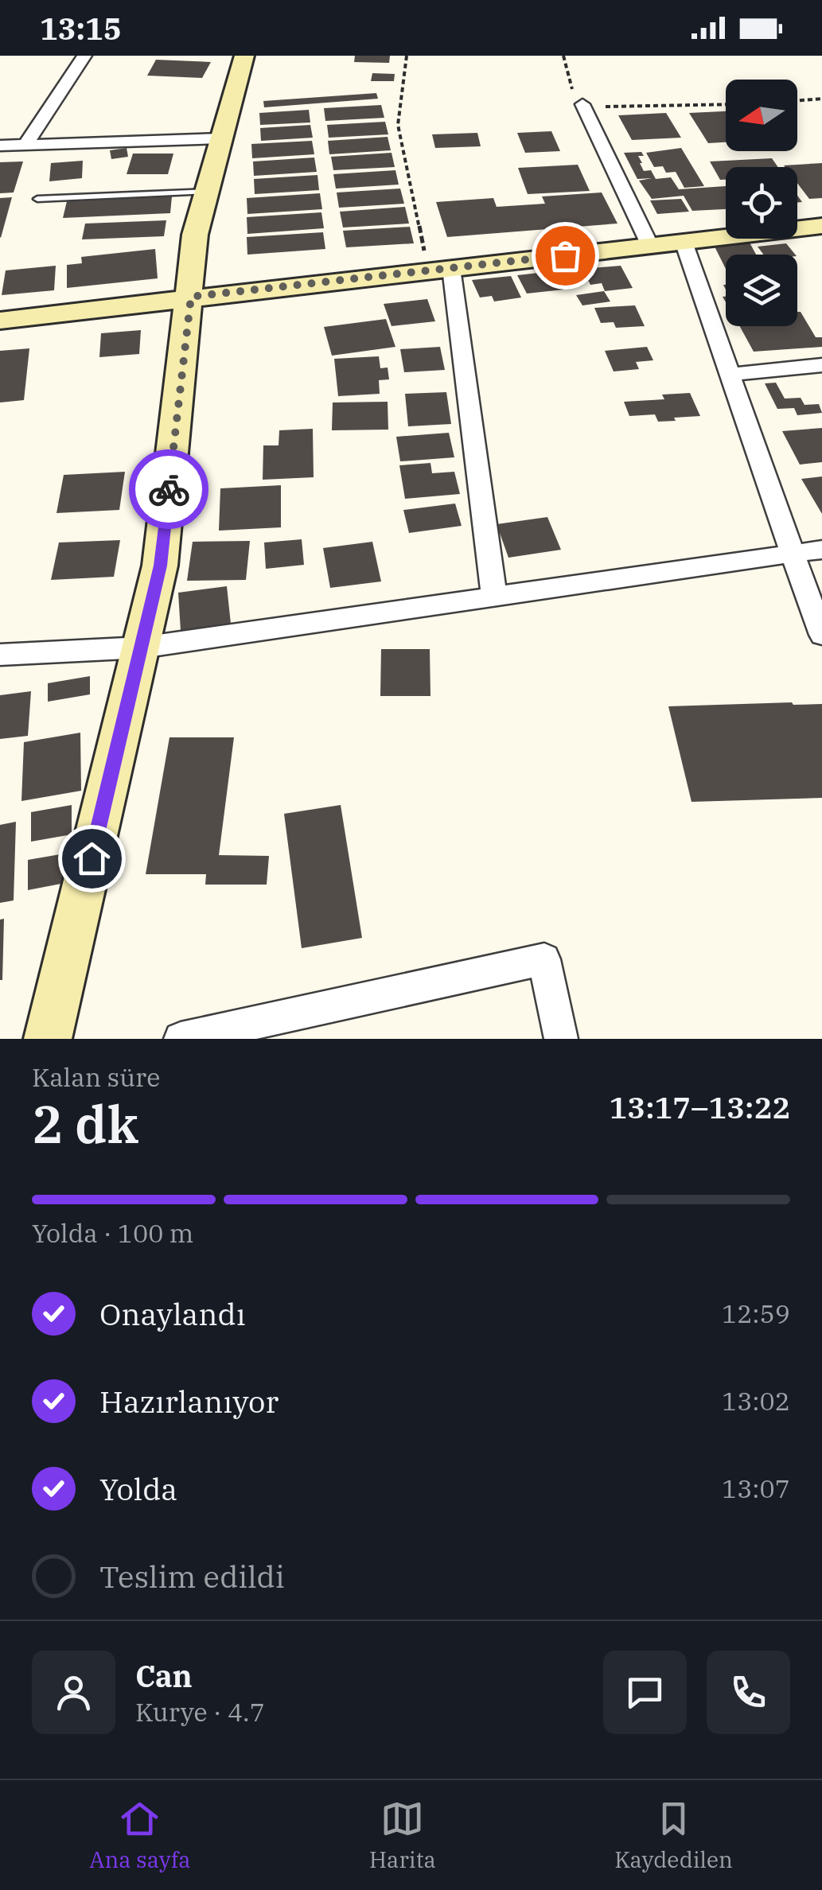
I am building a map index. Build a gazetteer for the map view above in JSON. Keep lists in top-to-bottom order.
{
  "north": "left",
  "page": {
    "status": "13:15",
    "heading": ["2 dk", "Kalan süre", "13:17–13:22"],
    "panel": ["Can", "Kurye · 4.7"],
    "bar": "Yolda · 100 m",
    "list": [
      ["Onaylandı", "12:59"],
      ["Hazırlanıyor", "13:02"],
      ["Yolda", "13:07"],
      "Teslim edildi"
    ],
    "tabs": ["Ana sayfa", "Harita", "Kaydedilen"]
  }
}
